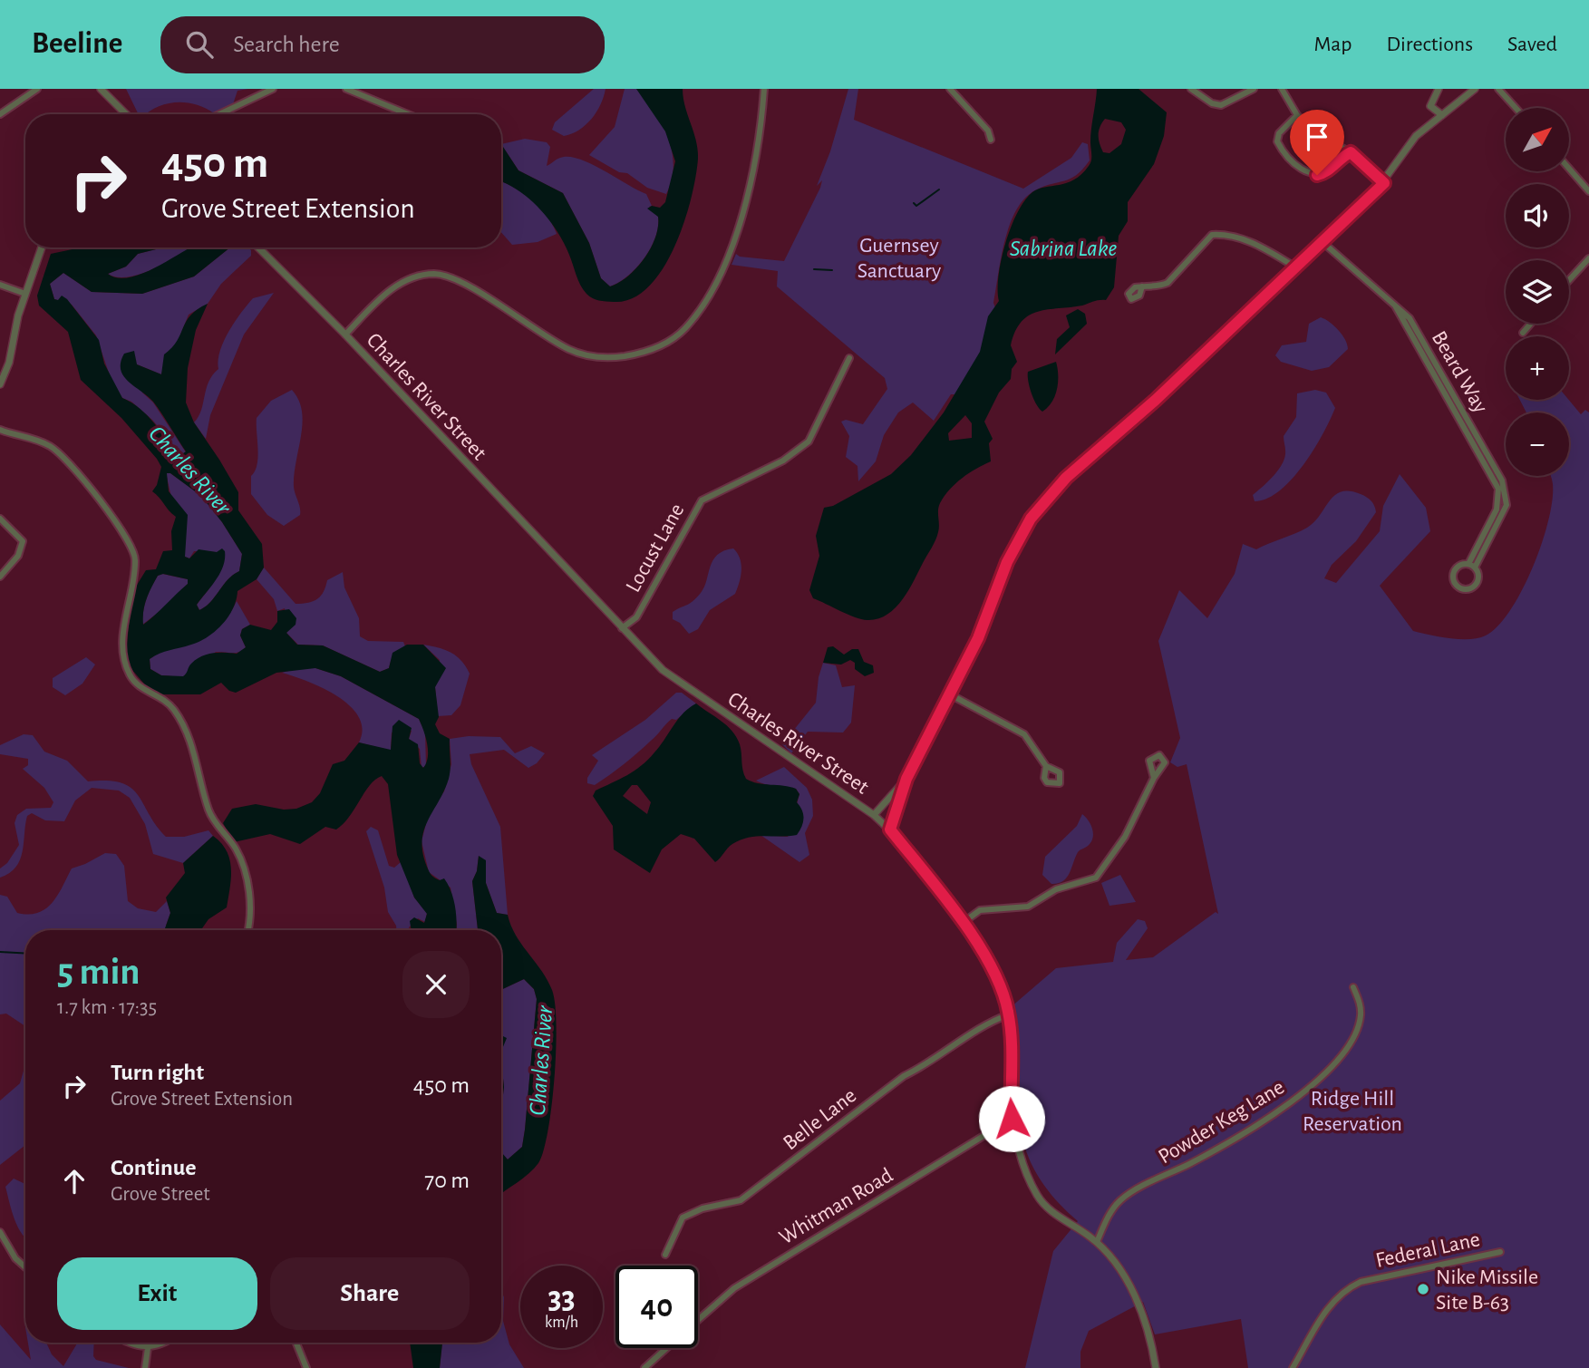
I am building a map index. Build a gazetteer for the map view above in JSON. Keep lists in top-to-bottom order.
{
  "streets": {
    "street": [
      "Beard Way",
      "Charles River Street",
      "Locust Lane",
      "Belle Lane",
      "Powder Keg Lane",
      "Whitman Road",
      "Federal Lane"
    ]
  },
  "crossings": [
    ["Charles River Street", "Locust Lane"],
    ["Charles River Street", "Belle Lane"],
    ["Charles River Street", "Powder Keg Lane"],
    ["Charles River Street", "Whitman Road"]
  ],
  "water": ["Sabrina Lake", "Charles River"],
  "parks": ["Guernsey Sanctuary", "Ridge Hill Reservation"],
  "places": ["Nike Missile Site B-63"],
  "north": "top right",
  "page": {
    "header": "Beeline",
    "search": "Search here",
    "nav": ["Map", "Directions", "Saved"],
    "map_buttons": ["+", "−"],
    "turn": ["450 m", "Grove Street Extension"],
    "heading": ["5 min", "1.7 km · 17:35"],
    "list": [
      {
        "name": "Turn right",
        "note": "Grove Street Extension",
        "value": "450 m"
      },
      {
        "name": "Continue",
        "note": "Grove Street",
        "value": "70 m"
      }
    ],
    "buttons": ["Exit", "Share"],
    "speed": "33 km/h",
    "limit": "40"
  }
}
